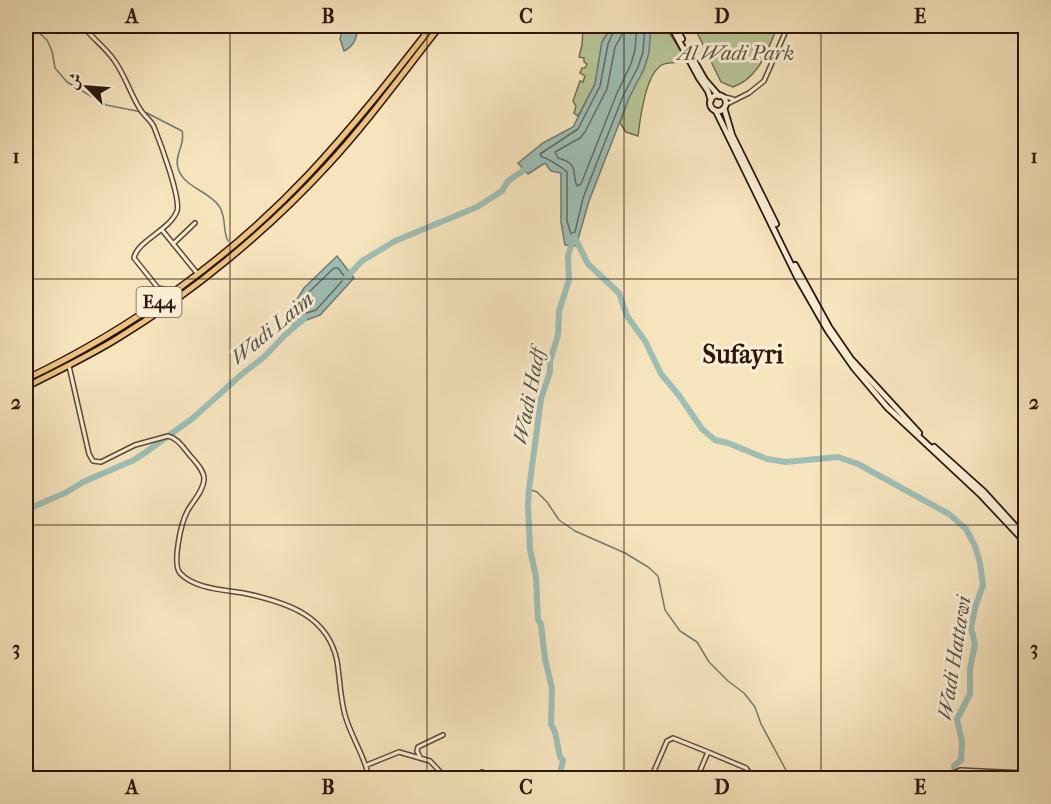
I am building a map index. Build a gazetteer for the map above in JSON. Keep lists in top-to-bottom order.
{
  "streets": {
    "highway": ["E44"]
  },
  "districts": ["Sufayri"],
  "water": ["Wadi Laim", "Wadi Hadf", "Wadi Hattawi"],
  "parks": ["Al Wadi Park"],
  "north": "top left",
  "grid": {
    "columns": [
      "A",
      "B",
      "C",
      "D",
      "E"
    ],
    "rows": ["1", "2", "3"]
  }
}
